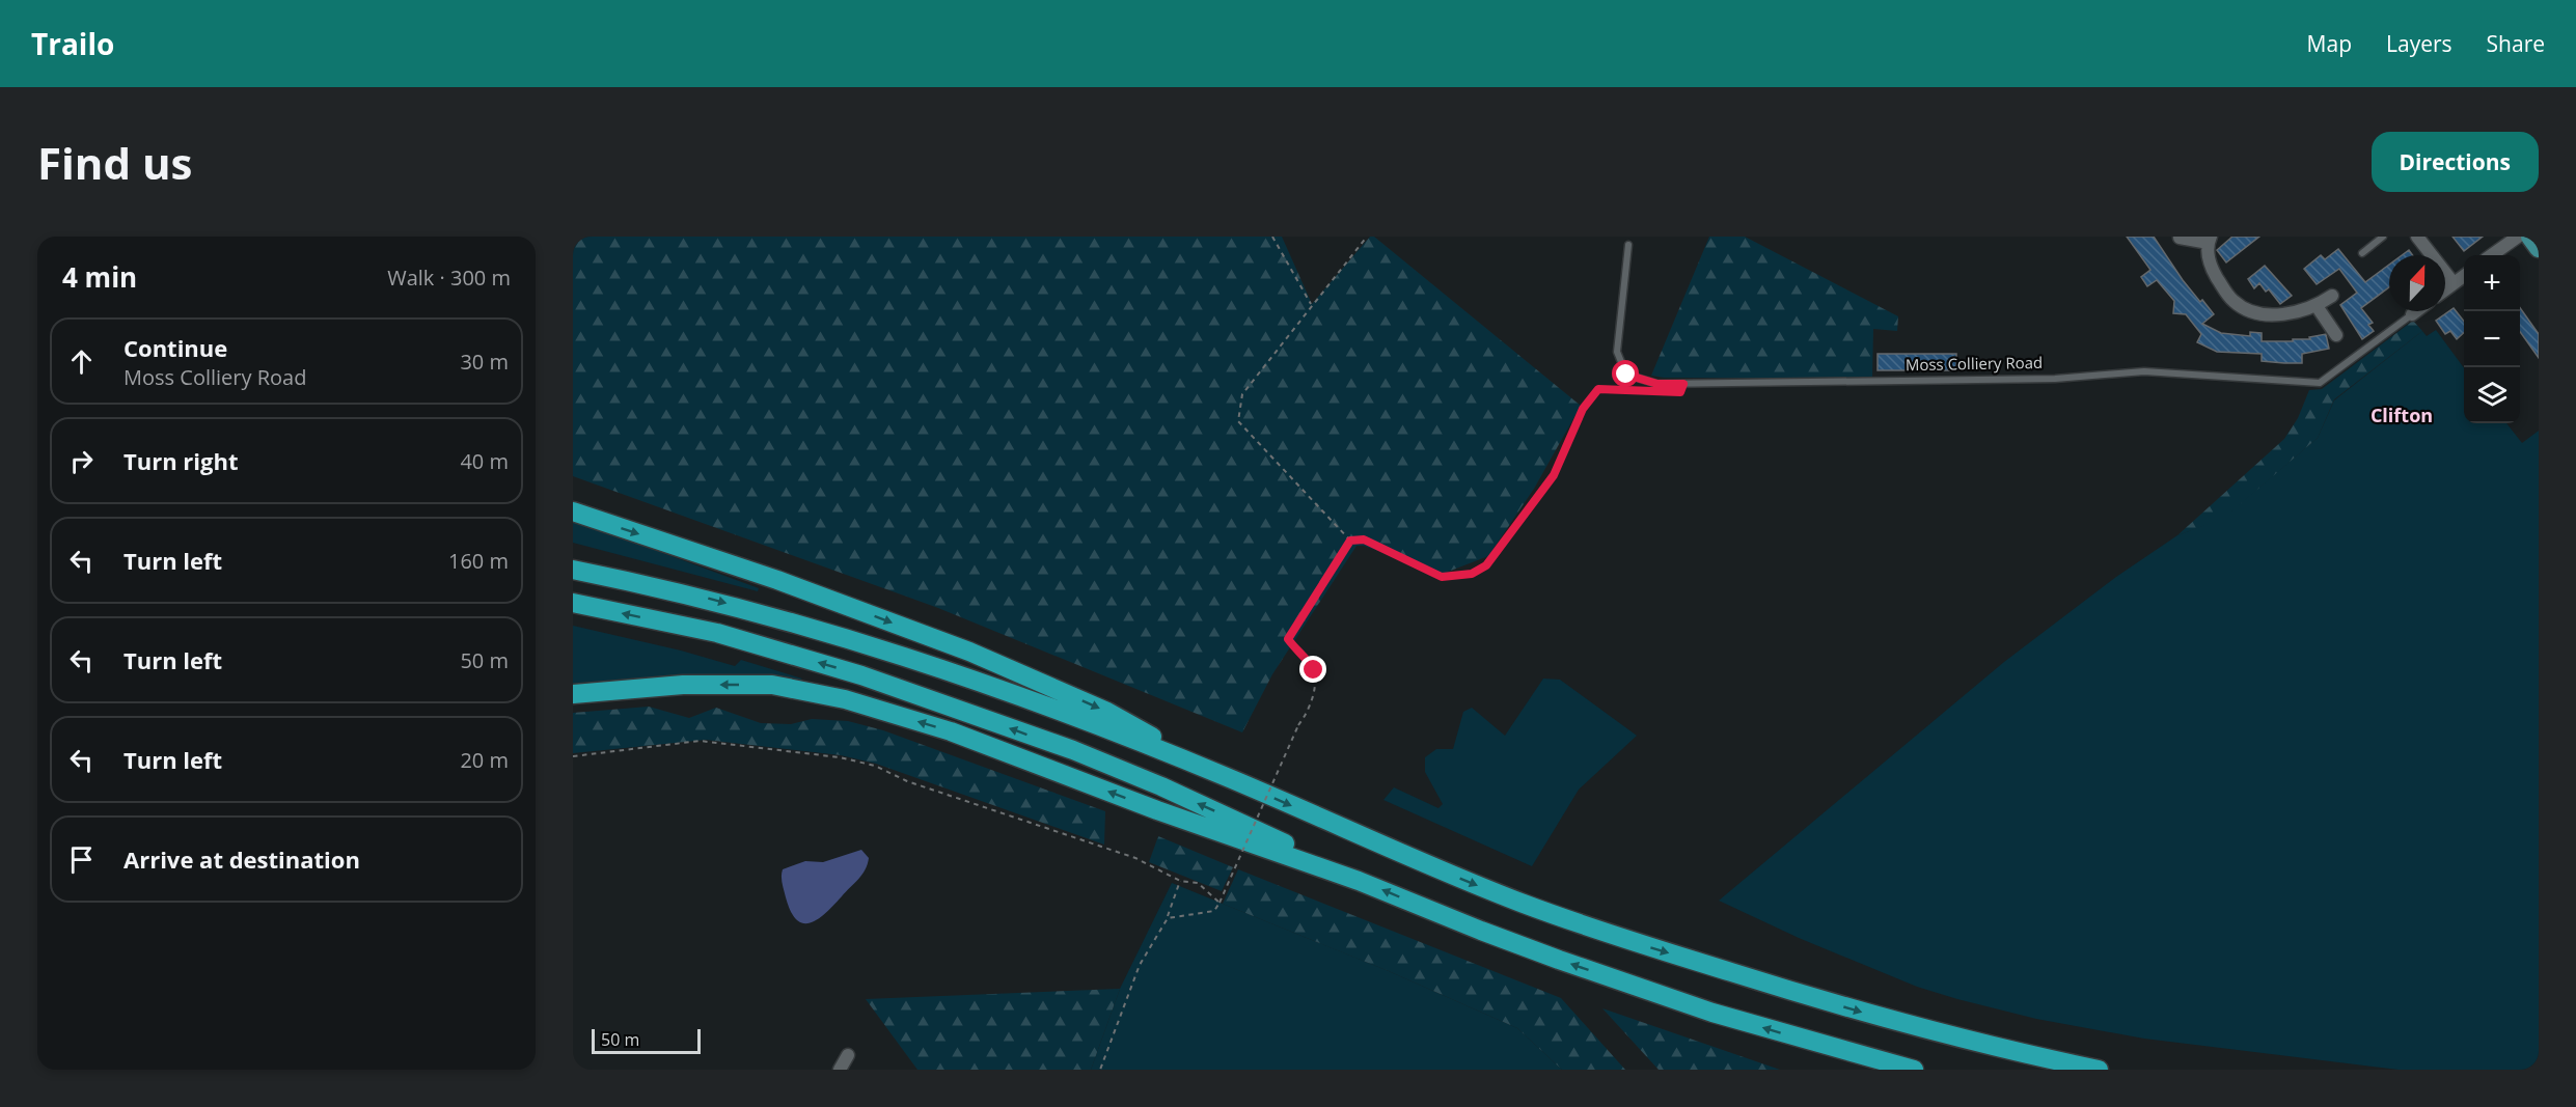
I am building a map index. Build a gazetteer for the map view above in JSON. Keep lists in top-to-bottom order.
{
  "streets": {
    "street": ["Moss Colliery Road"]
  },
  "districts": ["Clifton"],
  "scale_bar": "50 m",
  "north": "top",
  "page": {
    "header": "Trailo",
    "nav": ["Map", "Layers", "Share"],
    "buttons": "Directions",
    "title": "Find us",
    "heading": ["4 min", "Walk · 300 m"],
    "map_buttons": ["+", "−"],
    "list": [
      ["Continue", "Moss Colliery Road", "30 m"],
      ["Turn right", "40 m"],
      ["Turn left", "160 m"],
      ["Turn left", "50 m"],
      ["Turn left", "20 m"],
      "Arrive at destination"
    ],
    "scale": "50 m"
  }
}
